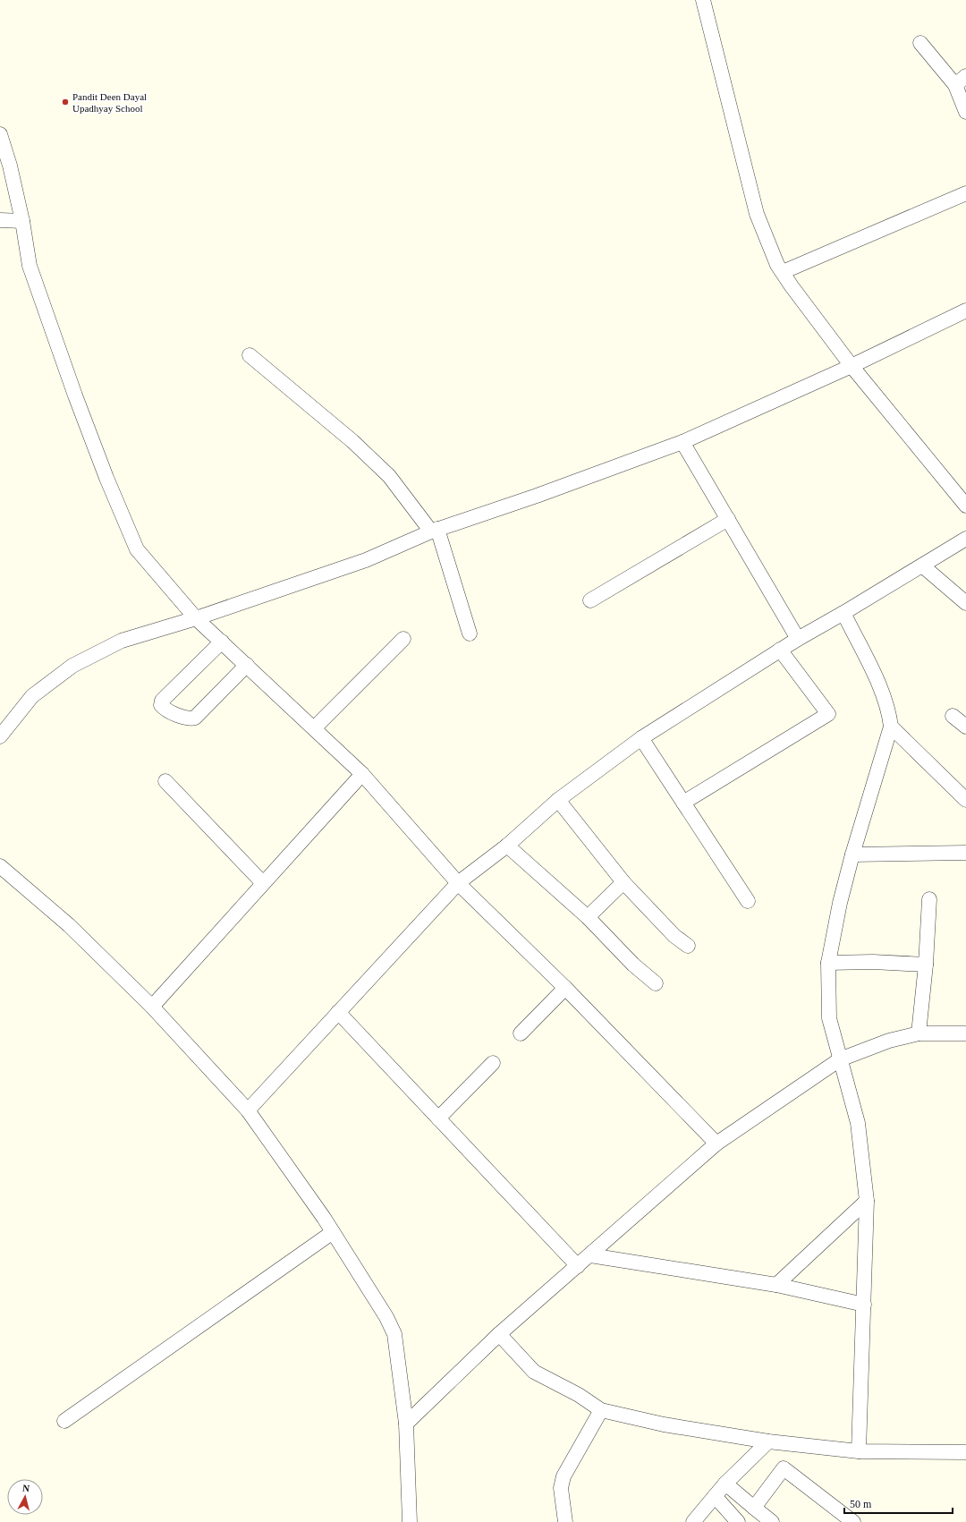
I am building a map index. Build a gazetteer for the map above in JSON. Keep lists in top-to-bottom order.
{
  "places": ["Pandit Deen Dayal Upadhyay School"],
  "scale_bar": "50 m",
  "north": "top"
}
